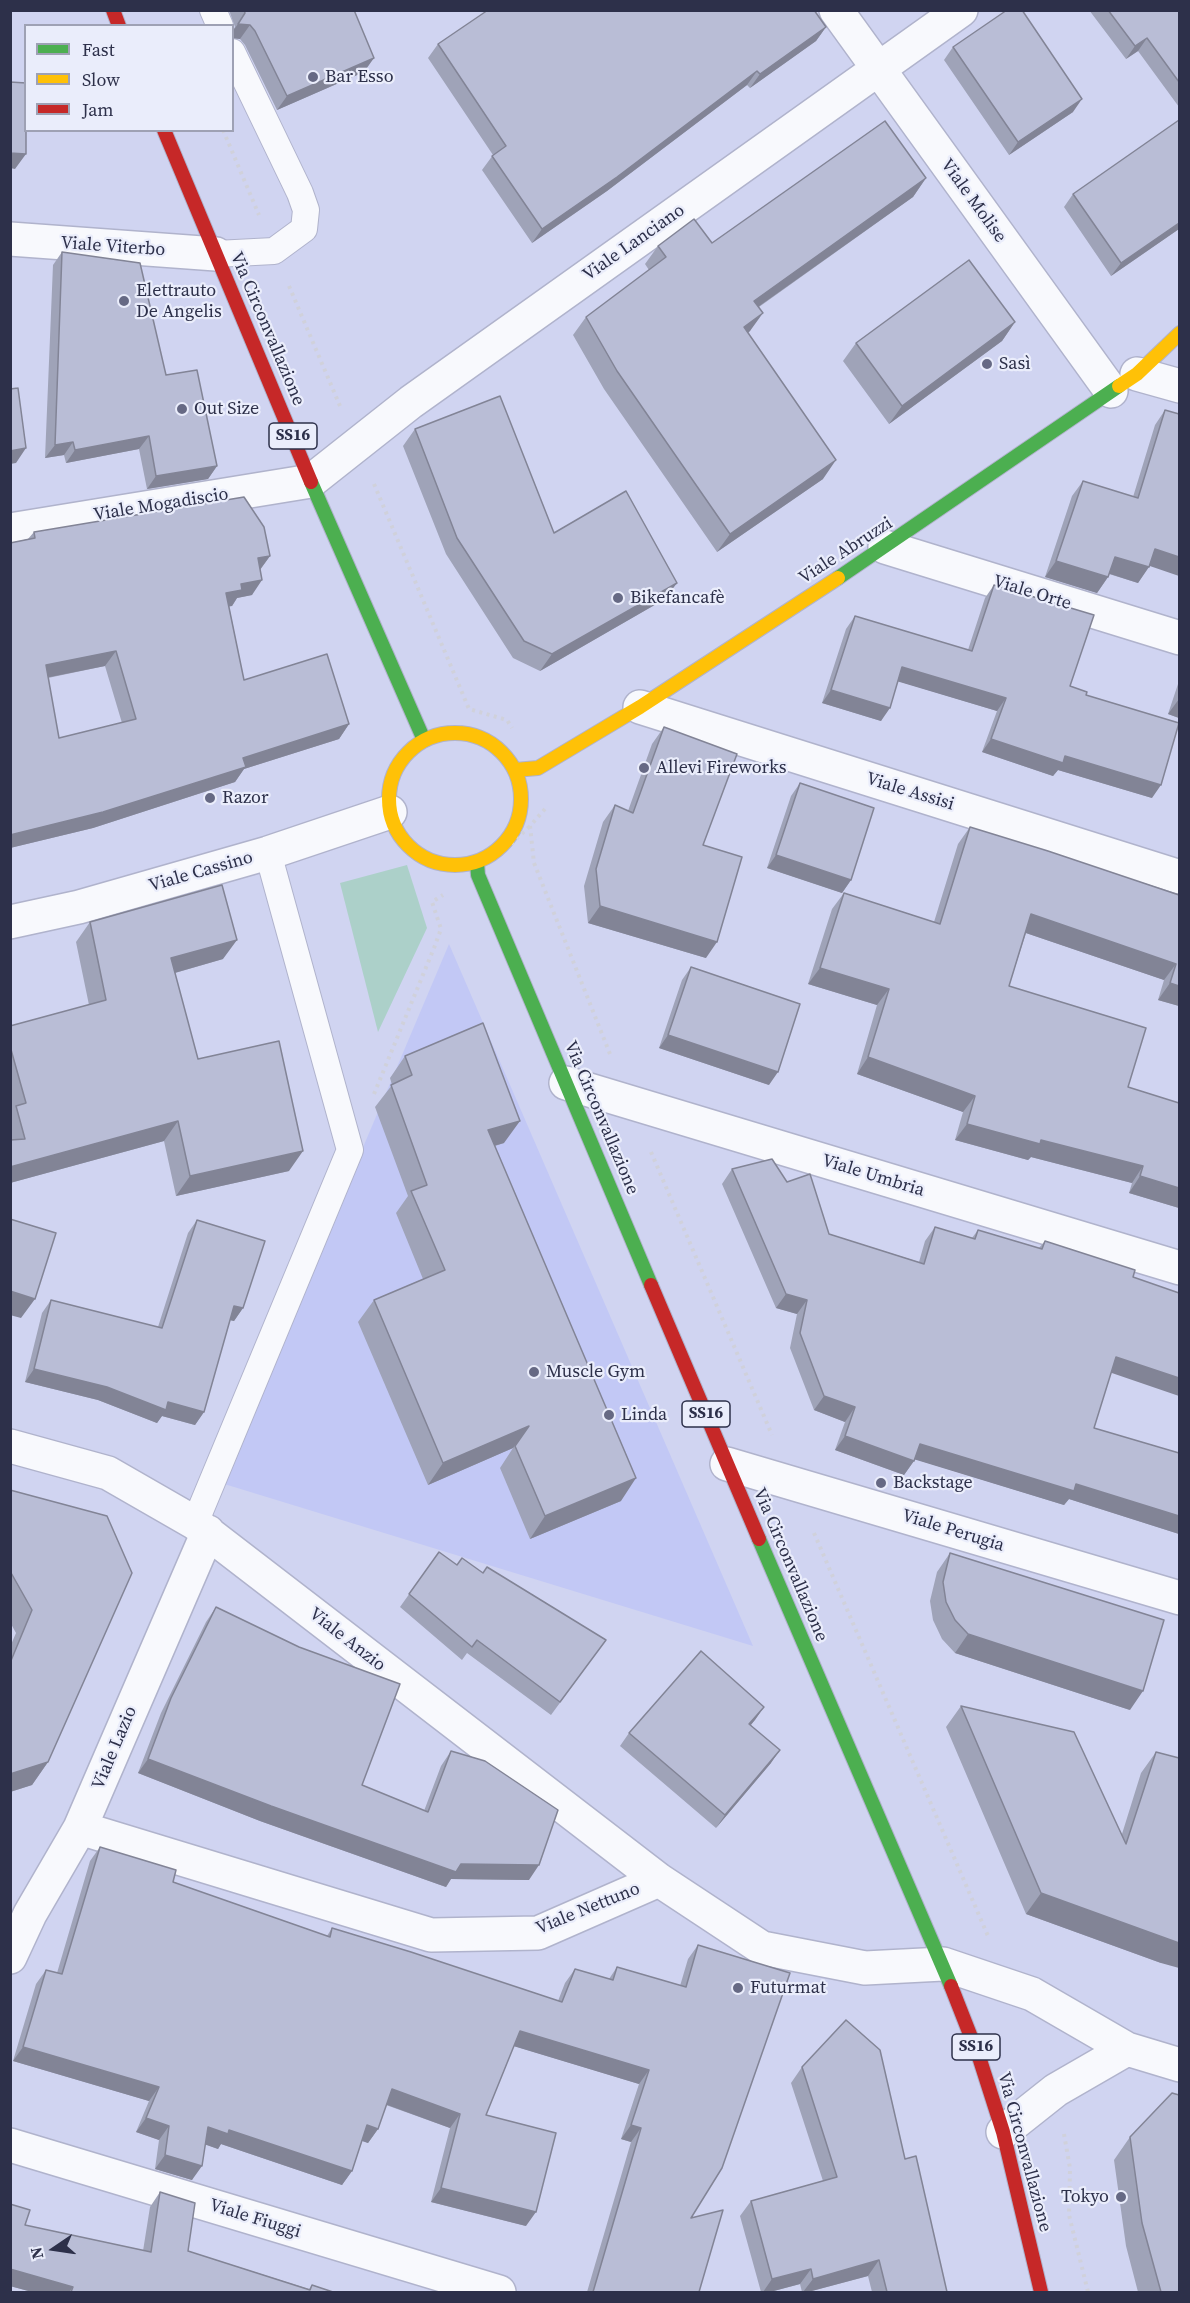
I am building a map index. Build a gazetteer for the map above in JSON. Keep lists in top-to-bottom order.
{
  "streets": {
    "main road": ["Via Circonvallazione", "SS16", "Viale Abruzzi"],
    "street": [
      "Viale Molise",
      "Viale Lanciano",
      "Viale Viterbo",
      "Viale Mogadiscio",
      "Viale Orte",
      "Viale Assisi",
      "Viale Cassino",
      "Viale Umbria",
      "Viale Perugia",
      "Viale Anzio",
      "Viale Lazio",
      "Viale Nettuno",
      "Viale Fiuggi"
    ]
  },
  "crossings": [
    ["Viale Molise", "Viale Lanciano"],
    ["Viale Molise", "Viale Abruzzi"],
    ["Viale Lanciano", "Via Circonvallazione"],
    ["Viale Lanciano", "Viale Mogadiscio"],
    ["Viale Viterbo", "Via Circonvallazione"],
    ["Via Circonvallazione", "Viale Mogadiscio"],
    ["Via Circonvallazione", "Viale Abruzzi"],
    ["Via Circonvallazione", "Viale Cassino"],
    ["Via Circonvallazione", "Viale Umbria"],
    ["Via Circonvallazione", "Viale Perugia"],
    ["Via Circonvallazione", "Viale Nettuno"],
    ["Viale Abruzzi", "Viale Orte"],
    ["Viale Abruzzi", "Viale Assisi"],
    ["Viale Abruzzi", "Viale Cassino"],
    ["Viale Anzio", "Viale Lazio"],
    ["Viale Anzio", "Viale Nettuno"],
    ["Viale Lazio", "Viale Nettuno"]
  ],
  "places": [
    "Bar Esso",
    "Elettrauto De Angelis",
    "Sasì",
    "Out Size",
    "Bikefancafè",
    "Allevi Fireworks",
    "Razor",
    "Muscle Gym",
    "Linda",
    "Backstage",
    "Futurmat",
    "Tokyo"
  ],
  "legend": ["Fast", "Slow", "Jam"],
  "north": "left"
}
